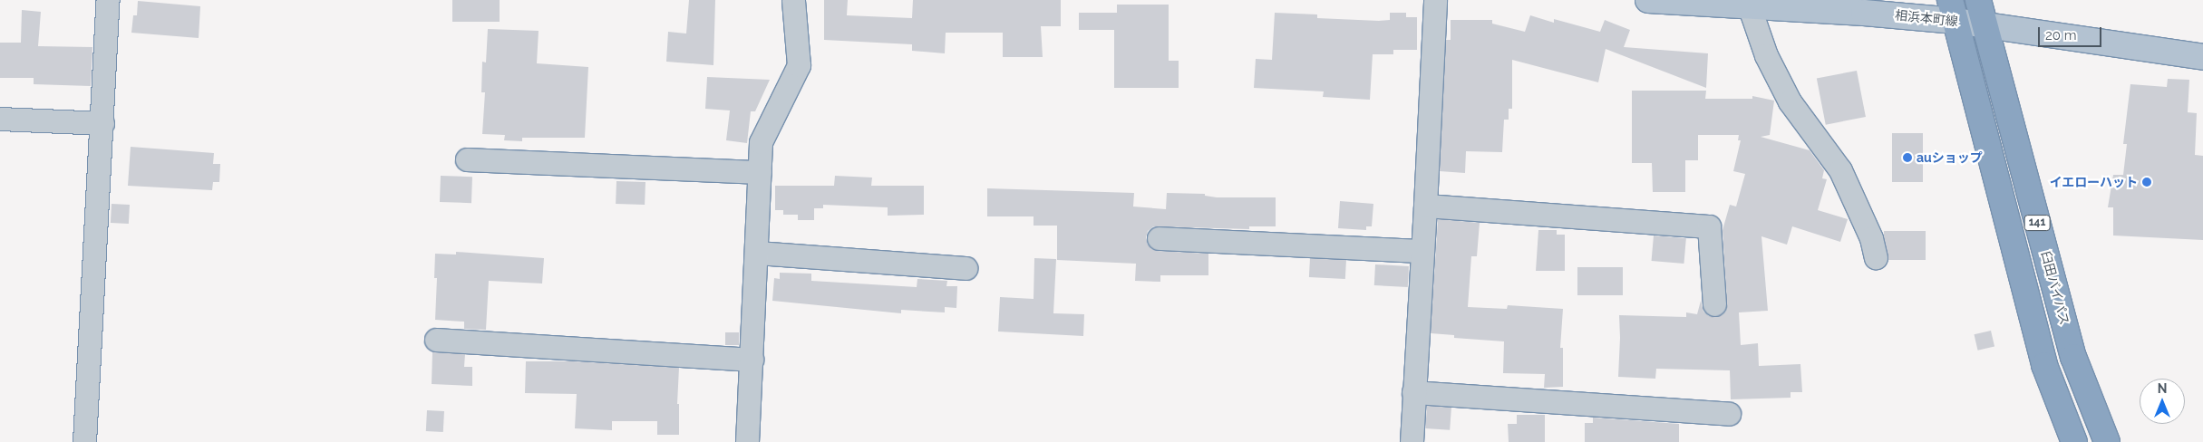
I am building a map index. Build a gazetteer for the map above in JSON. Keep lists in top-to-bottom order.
{
  "streets": {
    "highway": ["141", "臼田バイパス"],
    "main road": ["相浜本町線"]
  },
  "crossings": [
    ["相浜本町線", "141"],
    ["相浜本町線", "臼田バイパス"]
  ],
  "places": ["auショップ", "イエローハット"],
  "scale_bar": "20 m",
  "north": "top"
}
